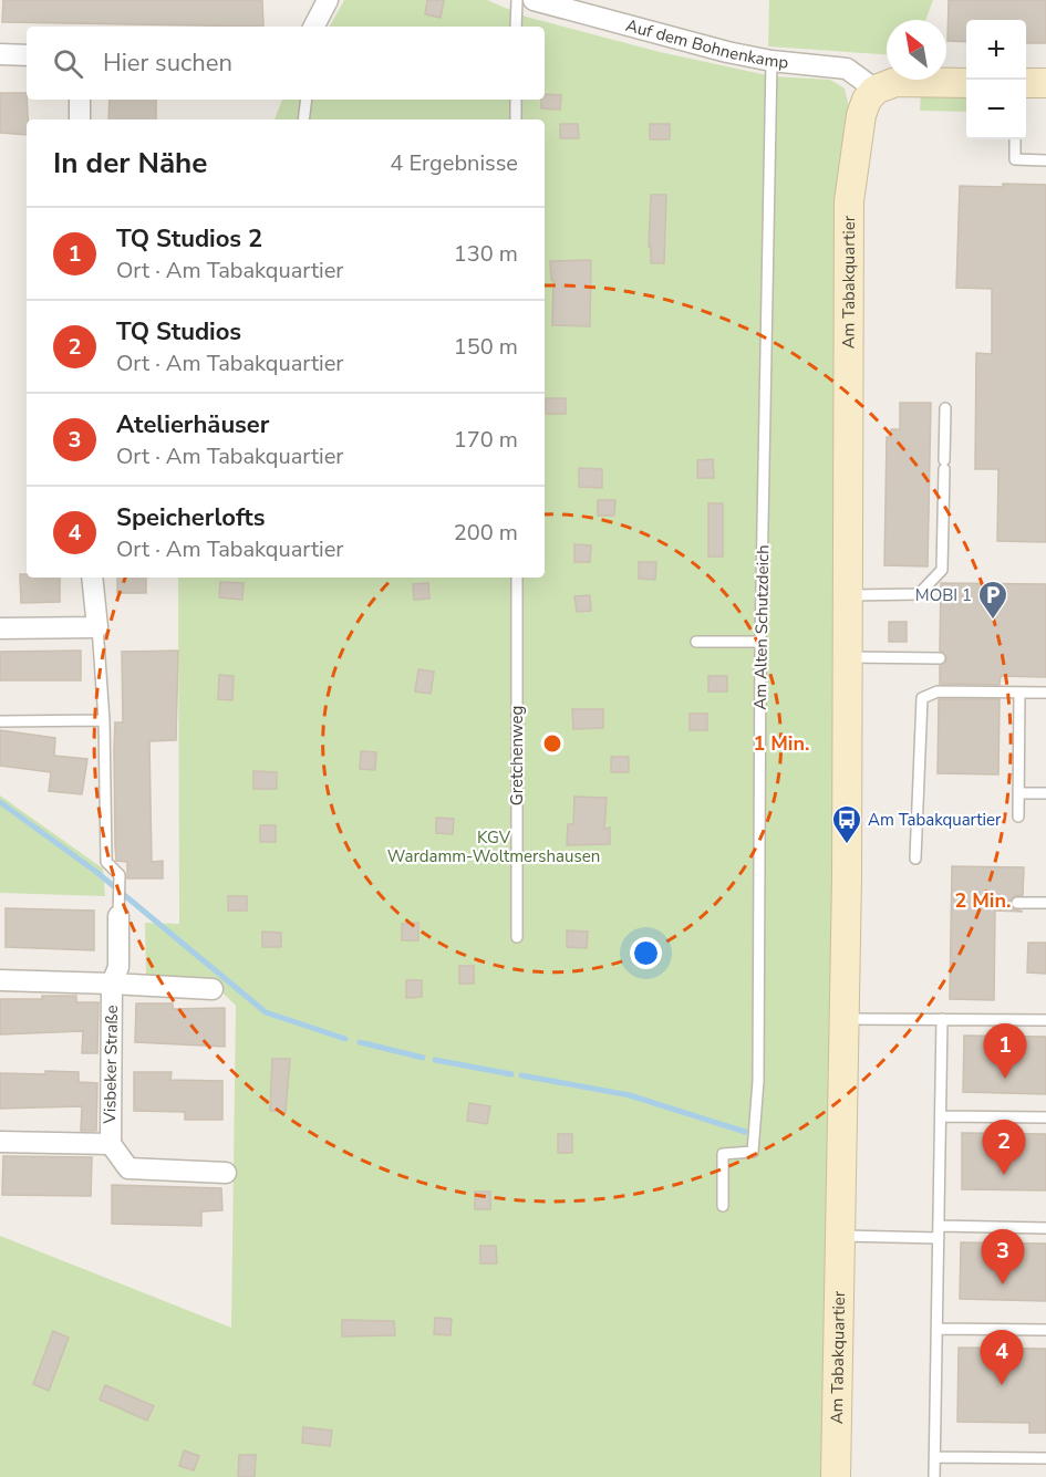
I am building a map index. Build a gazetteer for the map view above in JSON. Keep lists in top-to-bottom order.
{
  "streets": {
    "street": ["Auf dem Bohnenkamp", "Am Tabakquartier", "Visbeker Straße"],
    "lane": ["Am Alten Schutzdeich", "Gretchenweg"]
  },
  "crossings": [
    ["Auf dem Bohnenkamp", "Am Tabakquartier"],
    ["Auf dem Bohnenkamp", "Am Alten Schutzdeich"]
  ],
  "parks": ["KGV Wardamm-Woltmershausen"],
  "places": {
    "parking": ["MOBI 1"],
    "bus stop": ["Am Tabakquartier"]
  },
  "north": "top left",
  "page": {
    "map_buttons": ["+", "−"],
    "search": "Hier suchen",
    "heading": ["In der Nähe", "4 Ergebnisse"],
    "list": [
      {
        "mark": "1",
        "name": "TQ Studios 2",
        "note": "Ort · Am Tabakquartier",
        "value": "130 m"
      },
      {
        "mark": "2",
        "name": "TQ Studios",
        "note": "Ort · Am Tabakquartier",
        "value": "150 m"
      },
      {
        "mark": "3",
        "name": "Atelierhäuser",
        "note": "Ort · Am Tabakquartier",
        "value": "170 m"
      },
      {
        "mark": "4",
        "name": "Speicherlofts",
        "note": "Ort · Am Tabakquartier",
        "value": "200 m"
      }
    ],
    "pins": [
      "1",
      "2",
      "3",
      "4"
    ]
  },
  "rings": ["1 Min.", "2 Min."]
}
